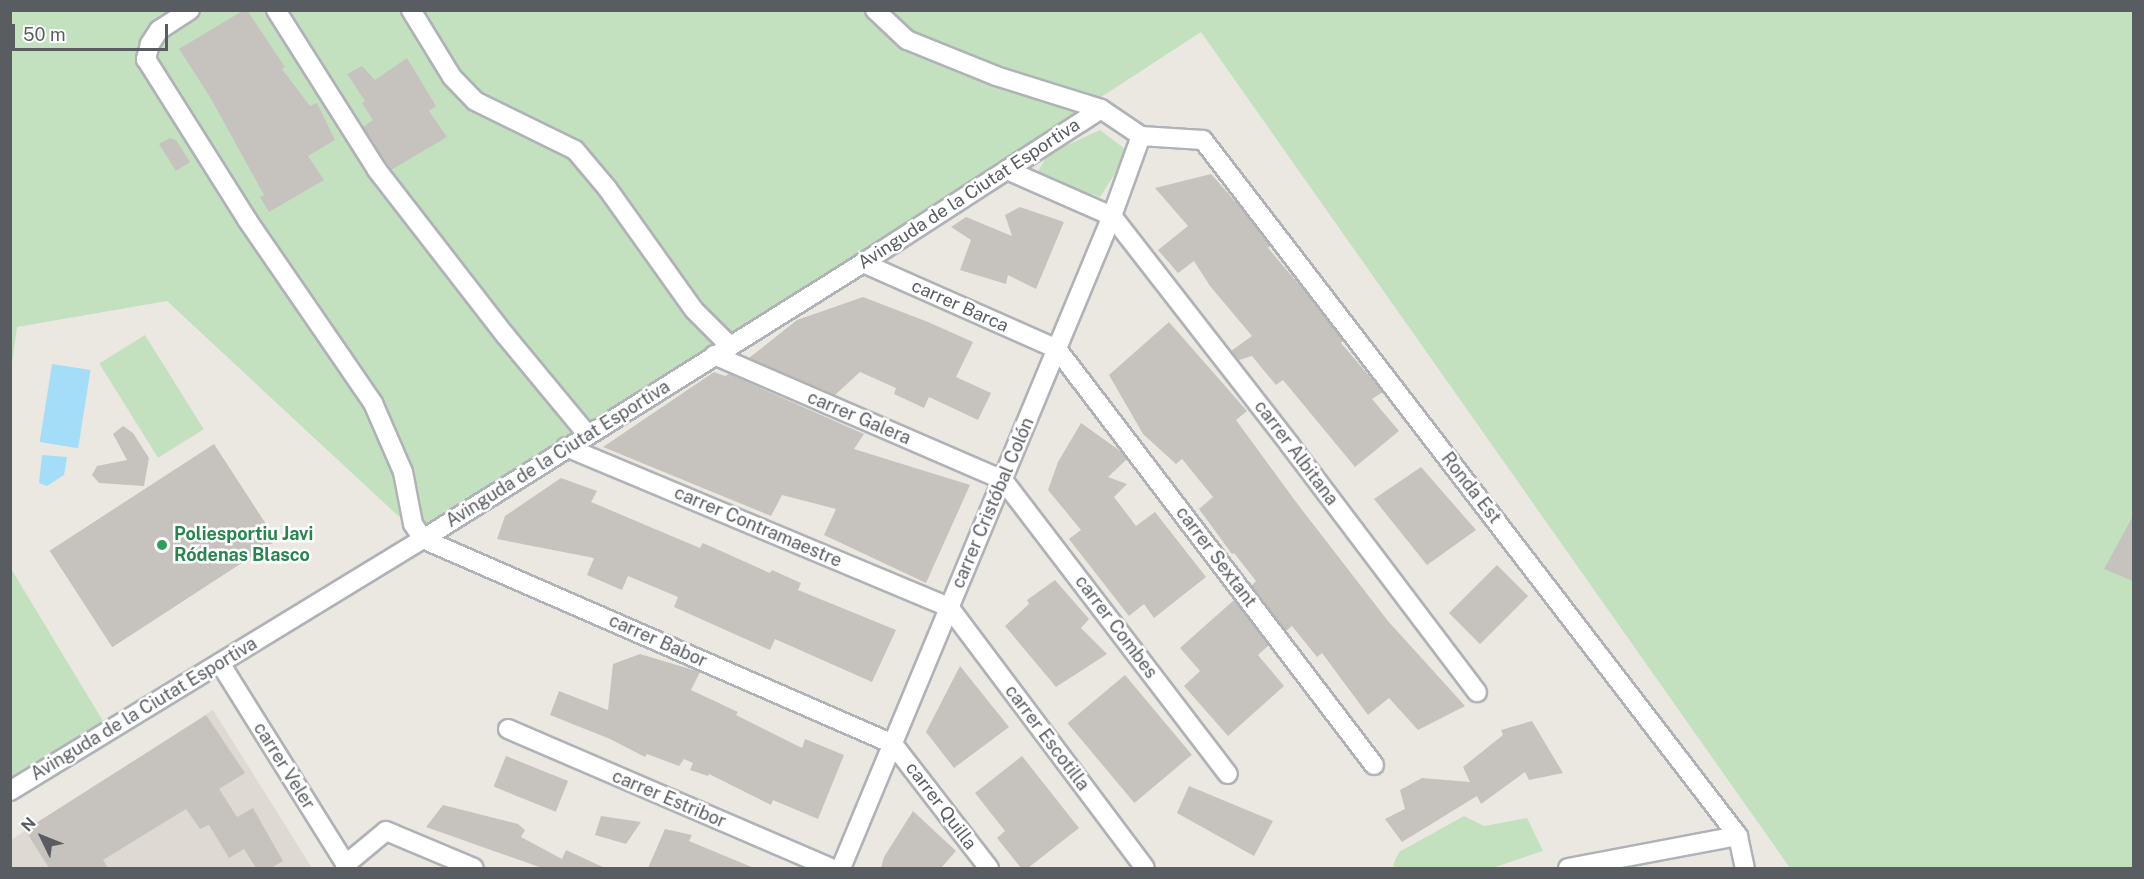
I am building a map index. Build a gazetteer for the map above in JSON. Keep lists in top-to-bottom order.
{
  "streets": {
    "street": [
      "Avinguda de la Ciutat Esportiva",
      "carrer Barca",
      "carrer Galera",
      "carrer Albitana",
      "Ronda Est",
      "carrer Cristóbal Colón",
      "carrer Contramaestre",
      "carrer Sextant",
      "carrer Combes",
      "carrer Babor",
      "carrer Escotilla",
      "carrer Veler",
      "carrer Estribor",
      "carrer Quilla"
    ]
  },
  "crossings": [
    ["Avinguda de la Ciutat Esportiva", "carrer Barca"],
    ["Avinguda de la Ciutat Esportiva", "carrer Galera"],
    ["Avinguda de la Ciutat Esportiva", "carrer Contramaestre"],
    ["Avinguda de la Ciutat Esportiva", "carrer Babor"],
    ["Avinguda de la Ciutat Esportiva", "carrer Veler"],
    ["carrer Barca", "carrer Cristóbal Colón"],
    ["carrer Barca", "carrer Sextant"],
    ["carrer Galera", "carrer Cristóbal Colón"],
    ["carrer Galera", "carrer Combes"],
    ["carrer Albitana", "carrer Cristóbal Colón"],
    ["Ronda Est", "carrer Cristóbal Colón"],
    ["carrer Cristóbal Colón", "carrer Contramaestre"],
    ["carrer Cristóbal Colón", "carrer Sextant"],
    ["carrer Cristóbal Colón", "carrer Combes"],
    ["carrer Cristóbal Colón", "carrer Babor"],
    ["carrer Cristóbal Colón", "carrer Escotilla"],
    ["carrer Cristóbal Colón", "carrer Quilla"],
    ["carrer Contramaestre", "carrer Escotilla"],
    ["carrer Babor", "carrer Quilla"]
  ],
  "places": ["Poliesportiu Javi Ródenas Blasco"],
  "scale_bar": "50 m",
  "north": "top left"
}
